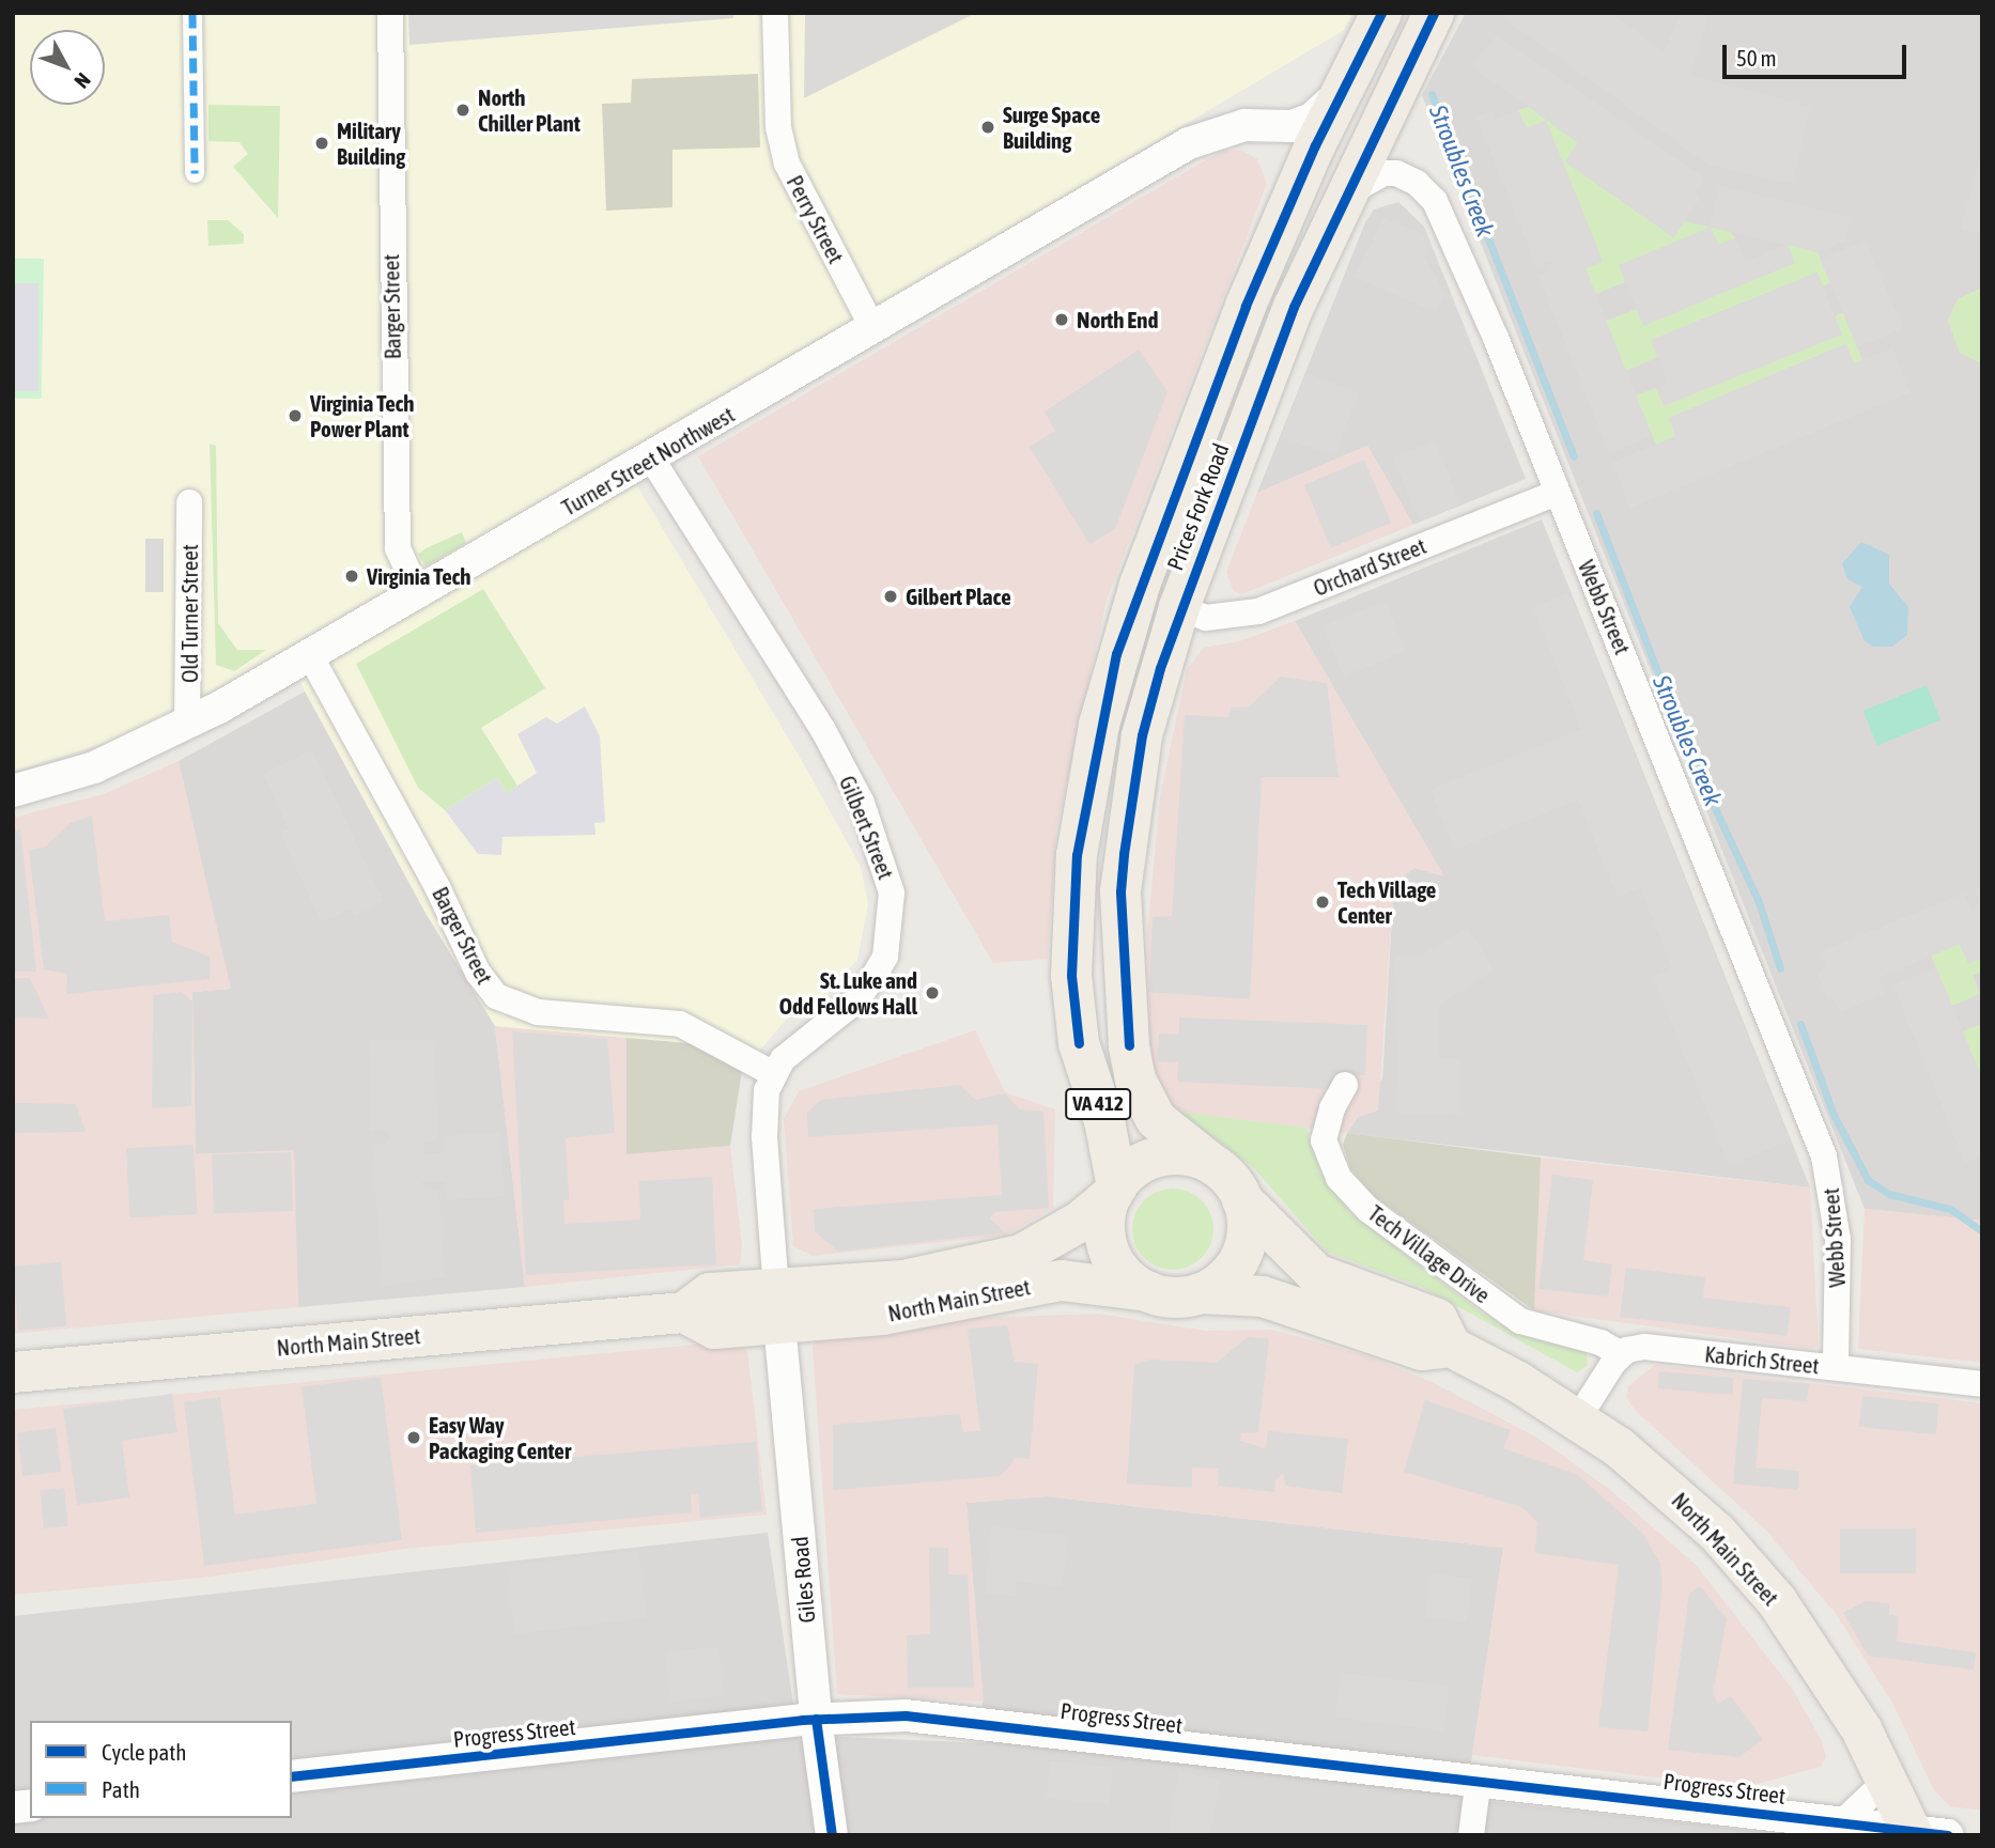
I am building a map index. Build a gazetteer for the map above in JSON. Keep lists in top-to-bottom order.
{
  "streets": {
    "main road": ["Prices Fork Road", "VA 412", "North Main Street"],
    "street": [
      "Perry Street",
      "Barger Street",
      "Turner Street Northwest",
      "Orchard Street",
      "Webb Street",
      "Old Turner Street",
      "Gilbert Street",
      "Tech Village Drive",
      "Kabrich Street",
      "Giles Road",
      "Progress Street"
    ]
  },
  "crossings": [
    ["Perry Street", "Turner Street Northwest"],
    ["Barger Street", "Turner Street Northwest"],
    ["Barger Street", "Gilbert Street"],
    ["Turner Street Northwest", "Prices Fork Road"],
    ["Turner Street Northwest", "Old Turner Street"],
    ["Turner Street Northwest", "Gilbert Street"],
    ["Prices Fork Road", "Orchard Street"],
    ["Prices Fork Road", "Webb Street"],
    ["Prices Fork Road", "North Main Street"],
    ["Orchard Street", "Webb Street"],
    ["Webb Street", "Kabrich Street"],
    ["Tech Village Drive", "Kabrich Street"],
    ["North Main Street", "Giles Road"],
    ["North Main Street", "Progress Street"],
    ["Giles Road", "Progress Street"]
  ],
  "water": ["Stroubles Creek"],
  "places": [
    "North Chiller Plant",
    "Surge Space Building",
    "Military Building",
    "North End",
    "Virginia Tech Power Plant",
    "Virginia Tech",
    "Gilbert Place",
    "Tech Village Center",
    "St. Luke and Odd Fellows Hall",
    "Easy Way Packaging Center"
  ],
  "legend": ["Cycle path", "Path"],
  "scale_bar": "50 m",
  "north": "bottom right"
}
